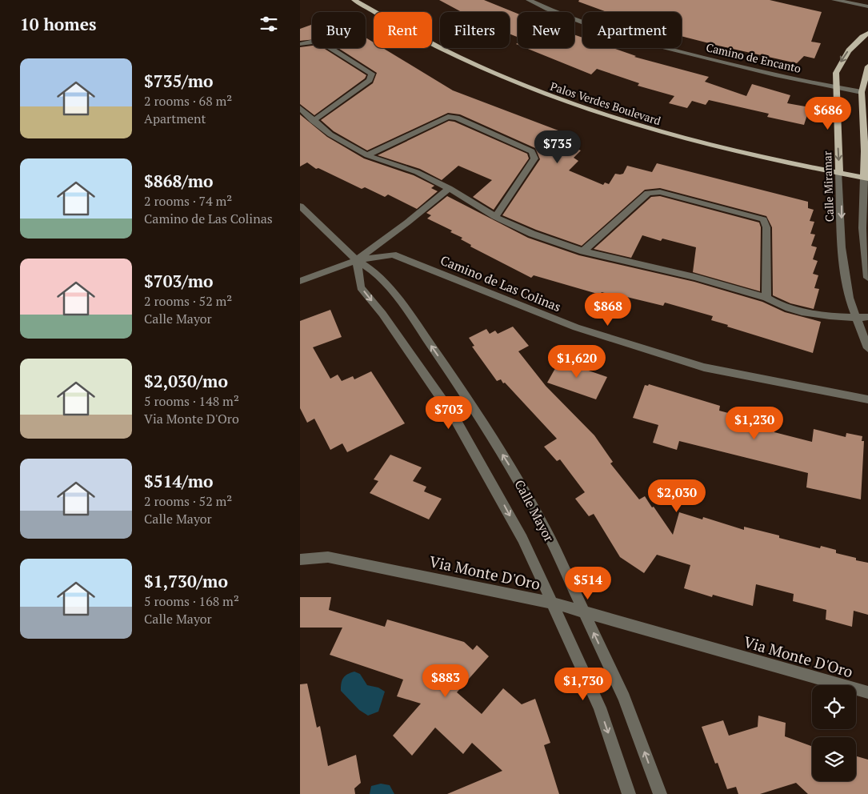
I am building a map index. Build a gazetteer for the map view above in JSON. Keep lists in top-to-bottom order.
{
  "streets": {
    "main road": ["Palos Verdes Boulevard", "Calle Miramar"],
    "street": [
      "Camino de Encanto",
      "Camino de Las Colinas",
      "Calle Mayor",
      "Via Monte D'Oro"
    ]
  },
  "crossings": [
    ["Camino de Encanto", "Calle Miramar"],
    ["Palos Verdes Boulevard", "Calle Miramar"],
    ["Camino de Las Colinas", "Calle Mayor"],
    ["Calle Mayor", "Via Monte D'Oro"]
  ],
  "page": {
    "heading": "10 homes",
    "chip": [
      "Buy",
      "Rent",
      "Filters",
      "New",
      "Apartment"
    ],
    "list": [
      {
        "name": "$735/mo",
        "note": "2 rooms · 68 m² · Apartment"
      },
      {
        "name": "$868/mo",
        "note": "2 rooms · 74 m² · Camino de Las Colinas"
      },
      {
        "name": "$703/mo",
        "note": "2 rooms · 52 m² · Calle Mayor"
      },
      {
        "name": "$2,030/mo",
        "note": "5 rooms · 148 m² · Via Monte D'Oro"
      },
      {
        "name": "$514/mo",
        "note": "2 rooms · 52 m² · Calle Mayor"
      },
      {
        "name": "$1,730/mo",
        "note": "5 rooms · 168 m² · Calle Mayor"
      }
    ],
    "price": [
      "$686",
      "$735",
      "$868",
      "$1,620",
      "$703",
      "$1,230",
      "$2,030",
      "$514",
      "$883",
      "$1,730"
    ]
  }
}
